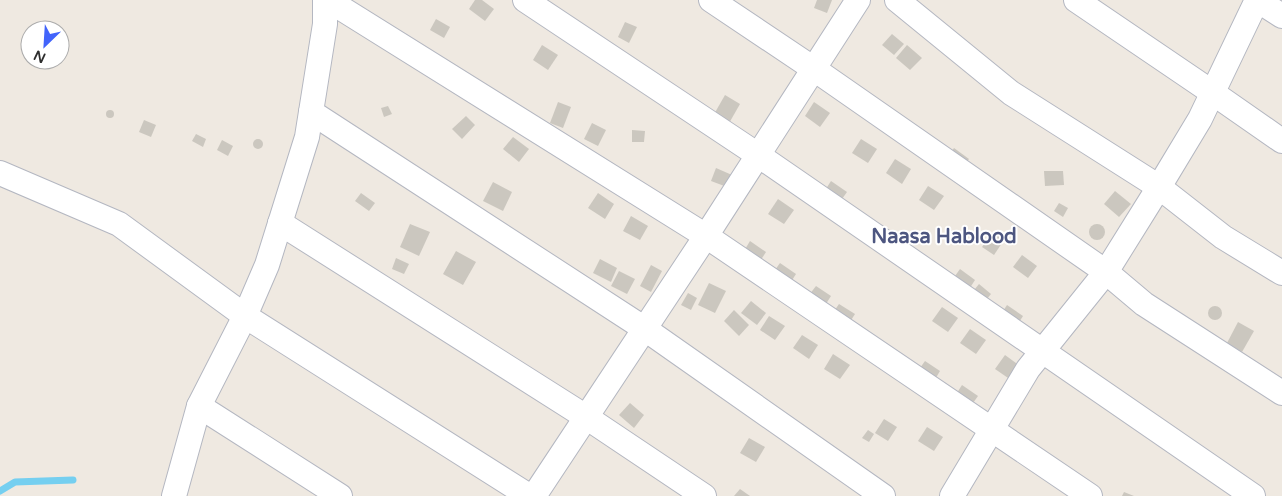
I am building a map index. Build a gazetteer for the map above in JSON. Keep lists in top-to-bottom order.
{
  "districts": ["Naasa Hablood"],
  "north": "bottom left"
}
